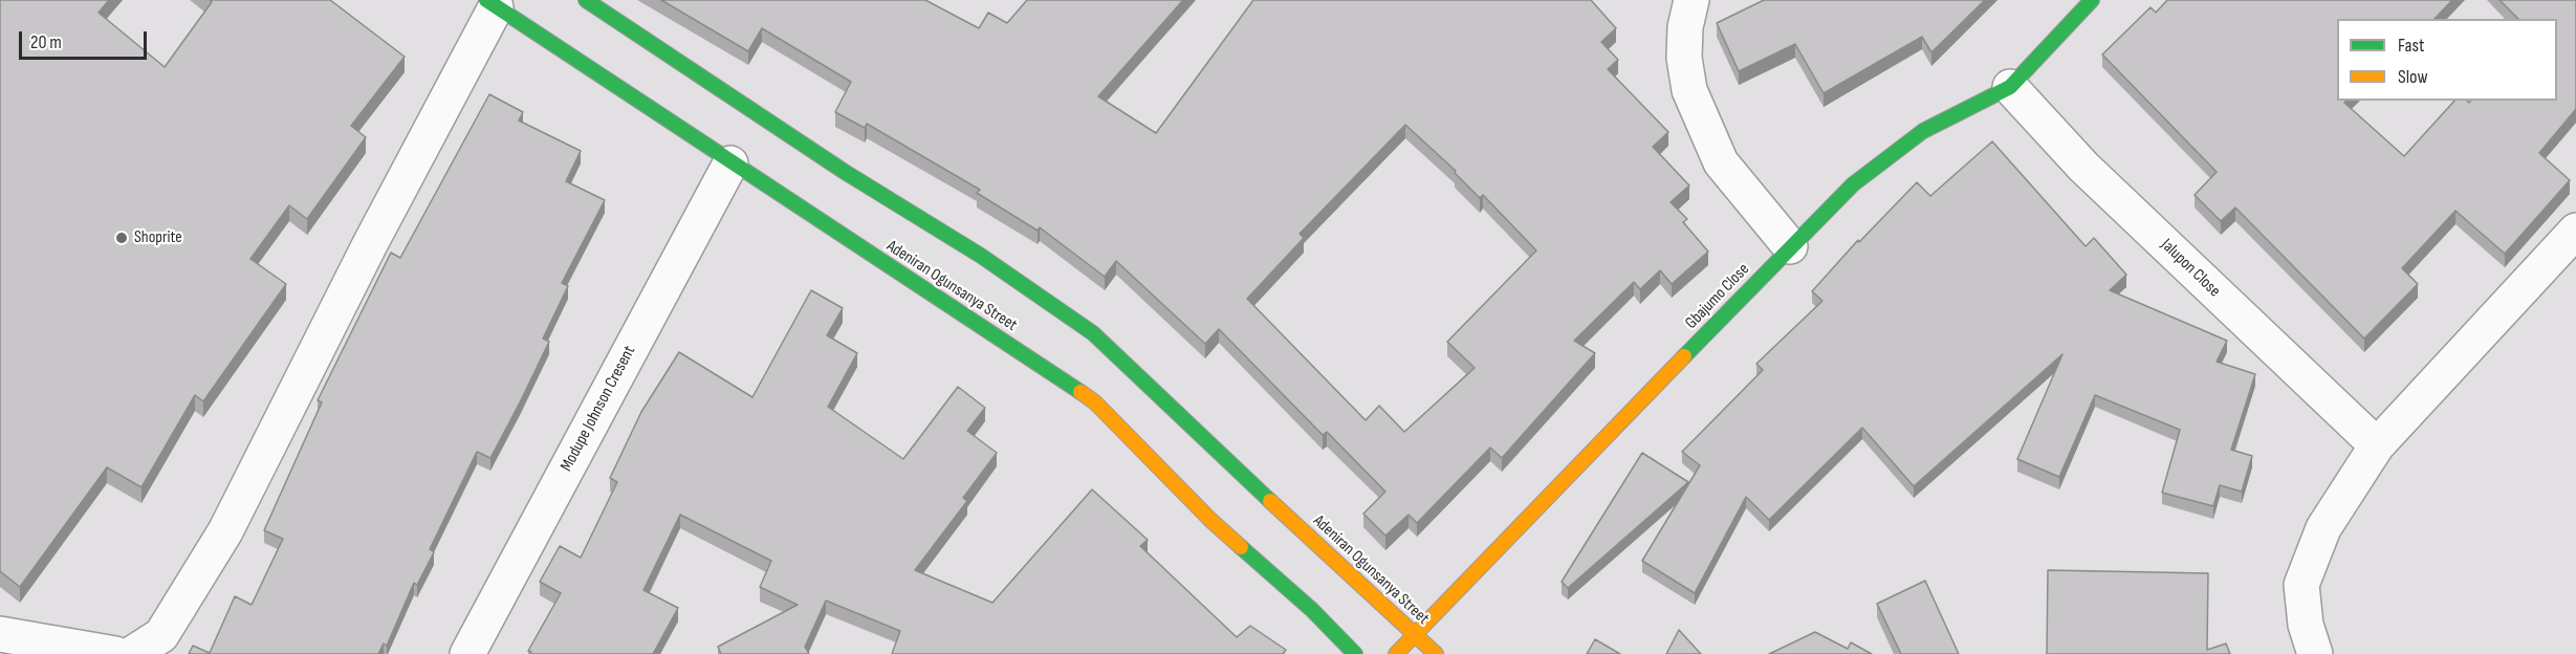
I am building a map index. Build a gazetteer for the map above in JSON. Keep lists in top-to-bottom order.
{
  "streets": {
    "main road": ["Adeniran Ogunsanya Street", "Gbajumo Close"],
    "street": ["Jalupon Close", "Modupe Johnson Cresent"]
  },
  "crossings": [
    ["Jalupon Close", "Gbajumo Close"],
    ["Adeniran Ogunsanya Street", "Gbajumo Close"],
    ["Adeniran Ogunsanya Street", "Modupe Johnson Cresent"]
  ],
  "places": ["Shoprite"],
  "legend": ["Fast", "Slow"],
  "scale_bar": "20 m"
}
